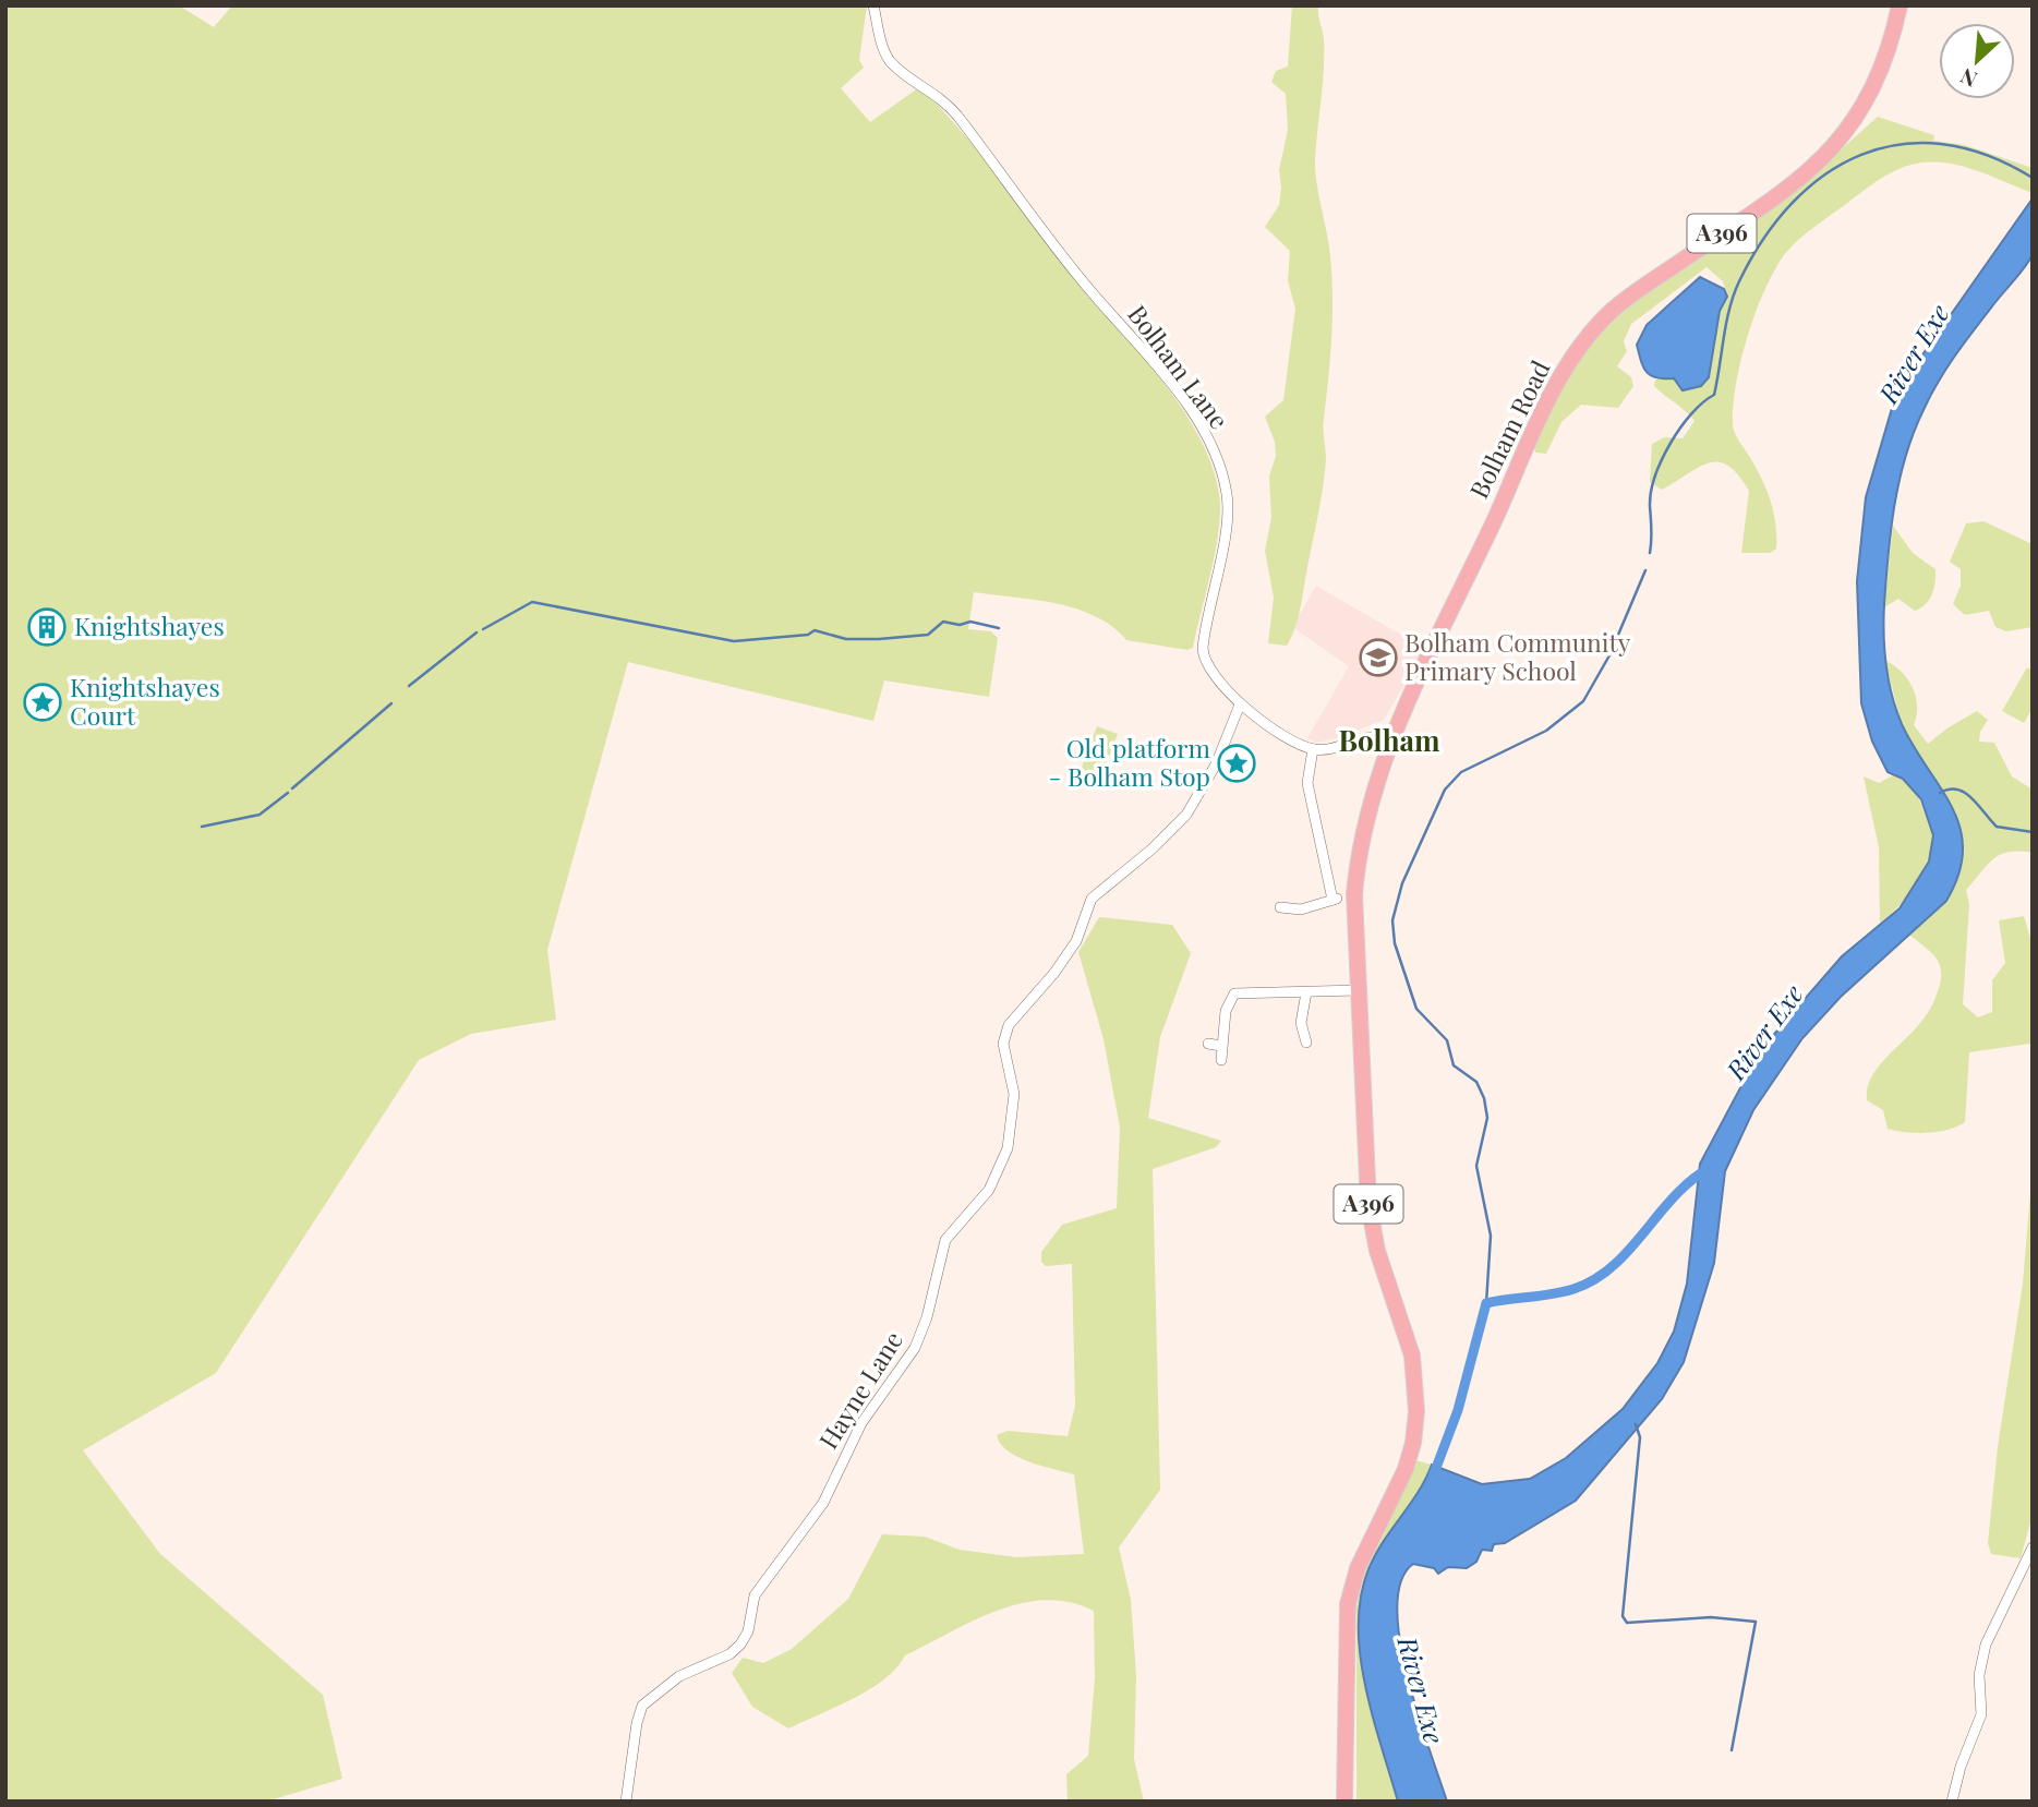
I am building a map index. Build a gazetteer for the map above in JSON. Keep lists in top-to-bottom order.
{
  "streets": {
    "main road": ["A396", "Bolham Road"],
    "street": ["Bolham Lane", "Hayne Lane"]
  },
  "crossings": [
    ["A396", "Bolham Road"],
    ["Bolham Lane", "Hayne Lane"]
  ],
  "districts": ["Bolham"],
  "water": ["River Exe"],
  "places": {
    "building": ["Knightshayes"],
    "school or university": ["Bolham Community Primary School"],
    "place": ["Knightshayes Court", "Old platform - Bolham Stop"]
  },
  "north": "bottom left"
}
